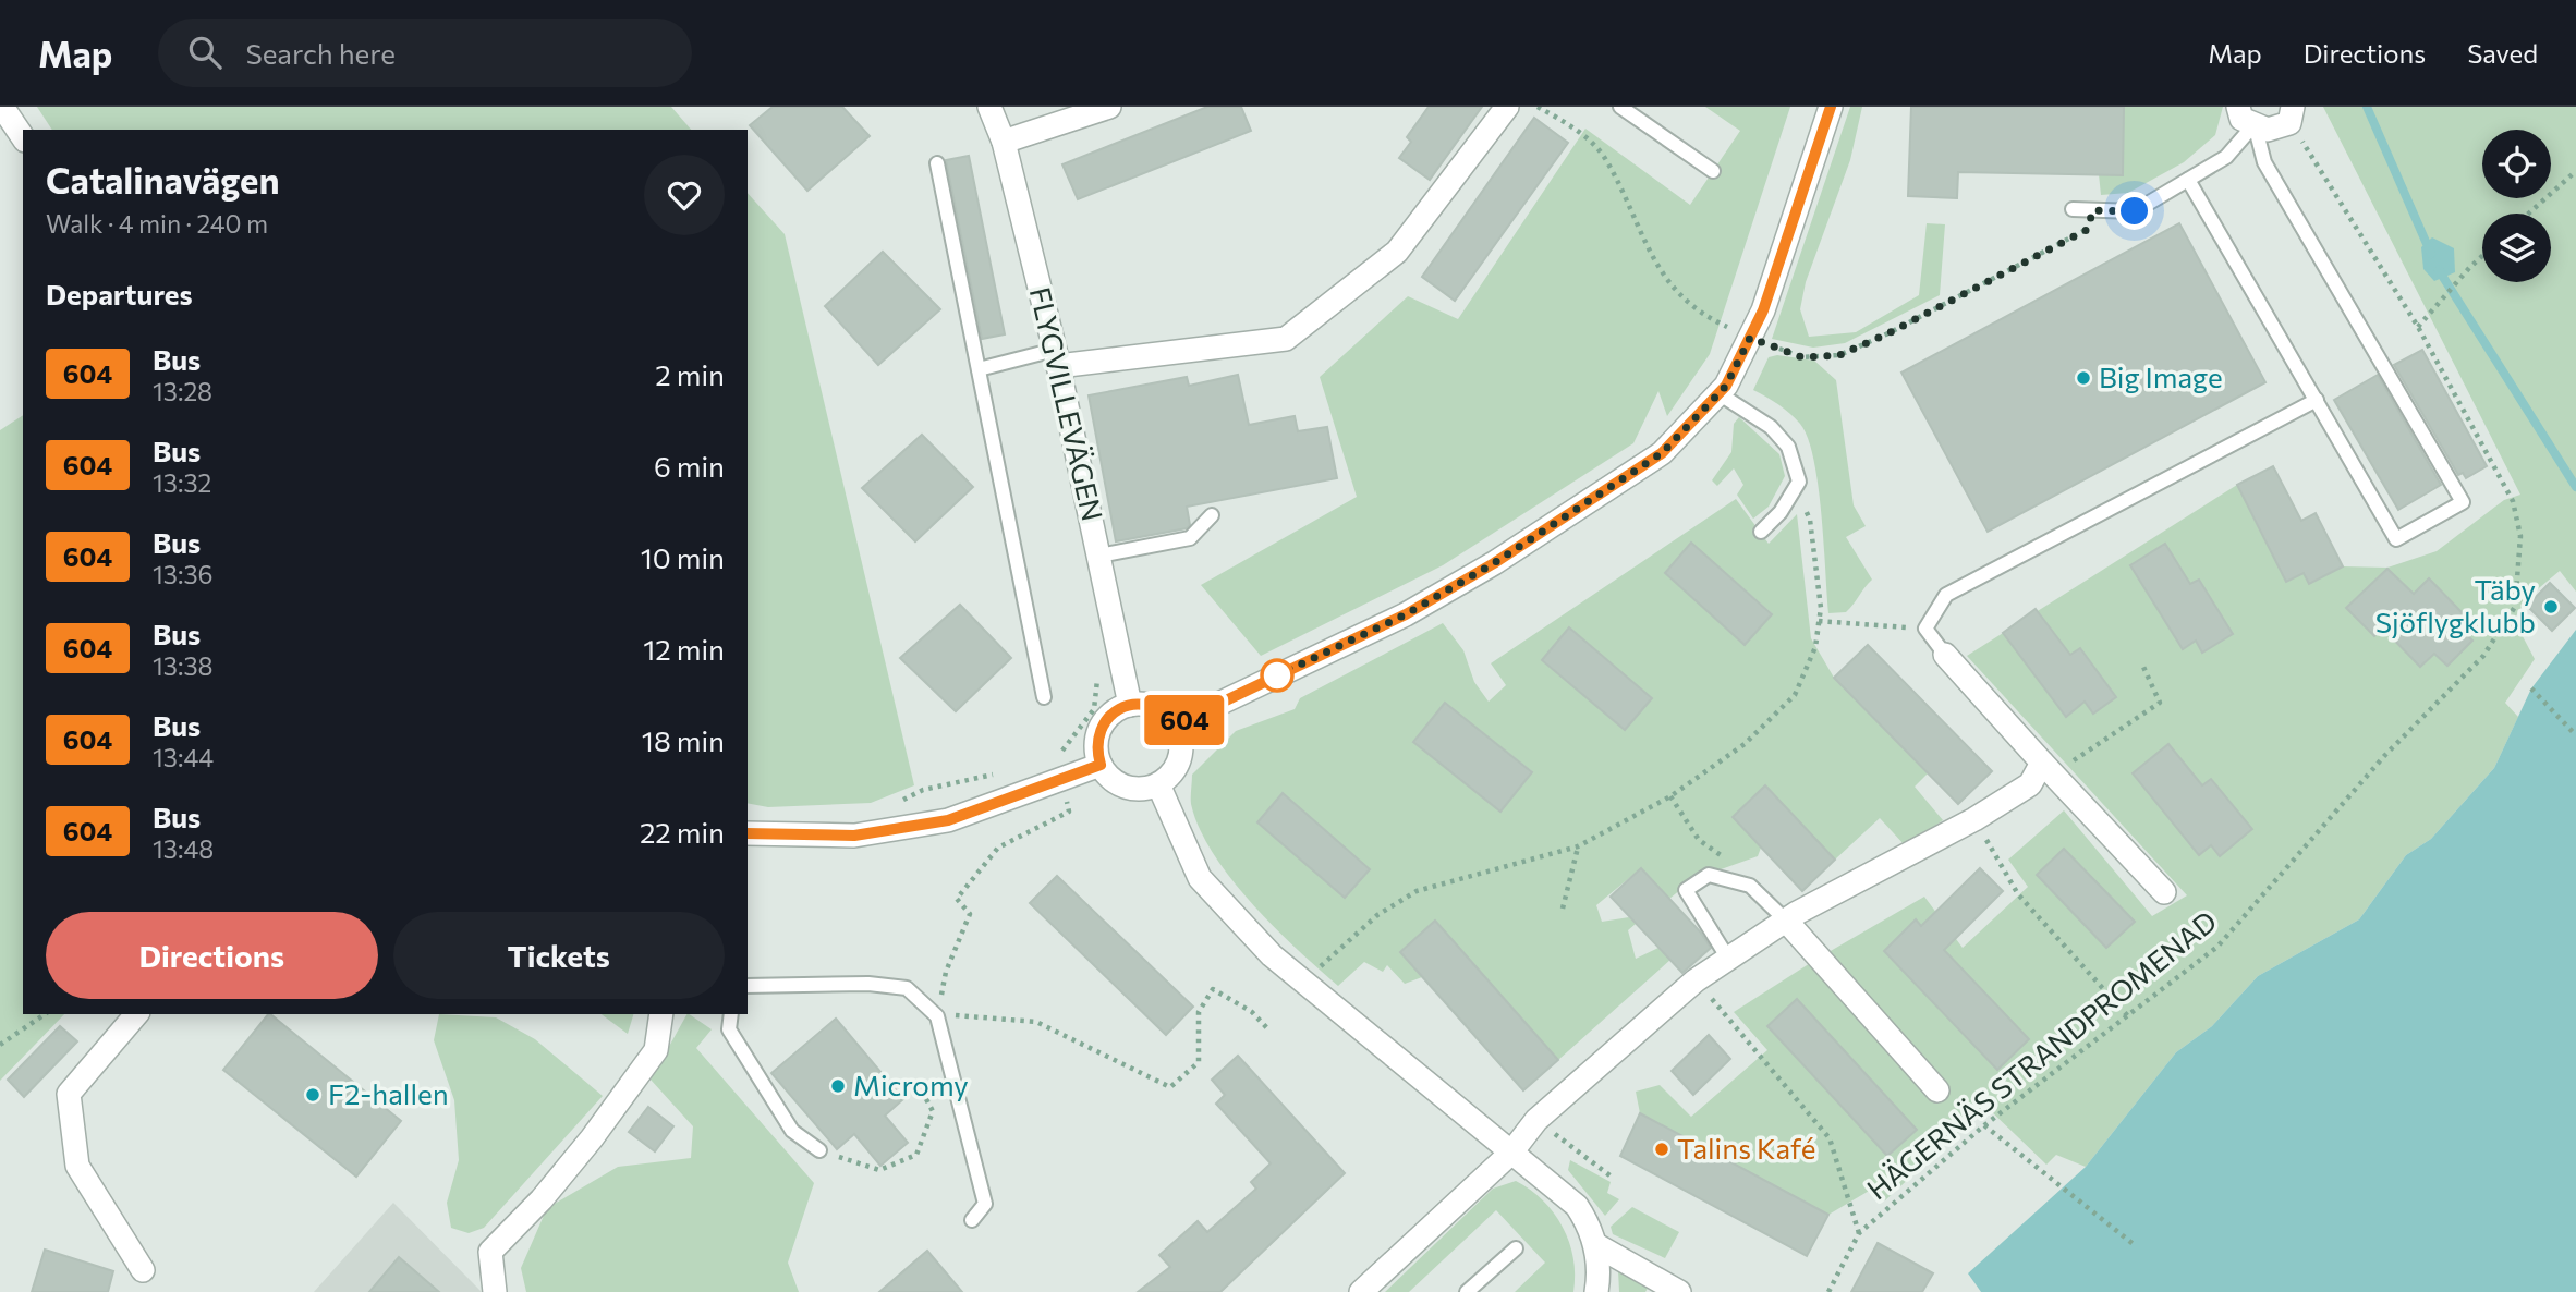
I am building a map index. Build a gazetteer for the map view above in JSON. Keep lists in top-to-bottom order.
{
  "streets": {
    "street": ["FLYGVILLEVÄGEN"],
    "path": ["HÄGERNÄS STRANDPROMENAD"]
  },
  "places": [
    "Big Image",
    "Täby Sjöflygklubb",
    "Micromy",
    "F2-hallen",
    "Talins Kafé"
  ],
  "lines": ["bus line 604"],
  "page": {
    "header": "Map",
    "search": "Search here",
    "nav": ["Map", "Directions", "Saved"],
    "on_map": "604",
    "heading": [
      ["Catalinavägen", "Walk · 4 min · 240 m"],
      "Departures"
    ],
    "list": [
      {
        "mark": "604",
        "name": "Bus",
        "note": "13:28",
        "value": "2 min"
      },
      {
        "mark": "604",
        "name": "Bus",
        "note": "13:32",
        "value": "6 min"
      },
      {
        "mark": "604",
        "name": "Bus",
        "note": "13:36",
        "value": "10 min"
      },
      {
        "mark": "604",
        "name": "Bus",
        "note": "13:38",
        "value": "12 min"
      },
      {
        "mark": "604",
        "name": "Bus",
        "note": "13:44",
        "value": "18 min"
      },
      {
        "mark": "604",
        "name": "Bus",
        "note": "13:48",
        "value": "22 min"
      }
    ],
    "buttons": ["Directions", "Tickets"]
  }
}
